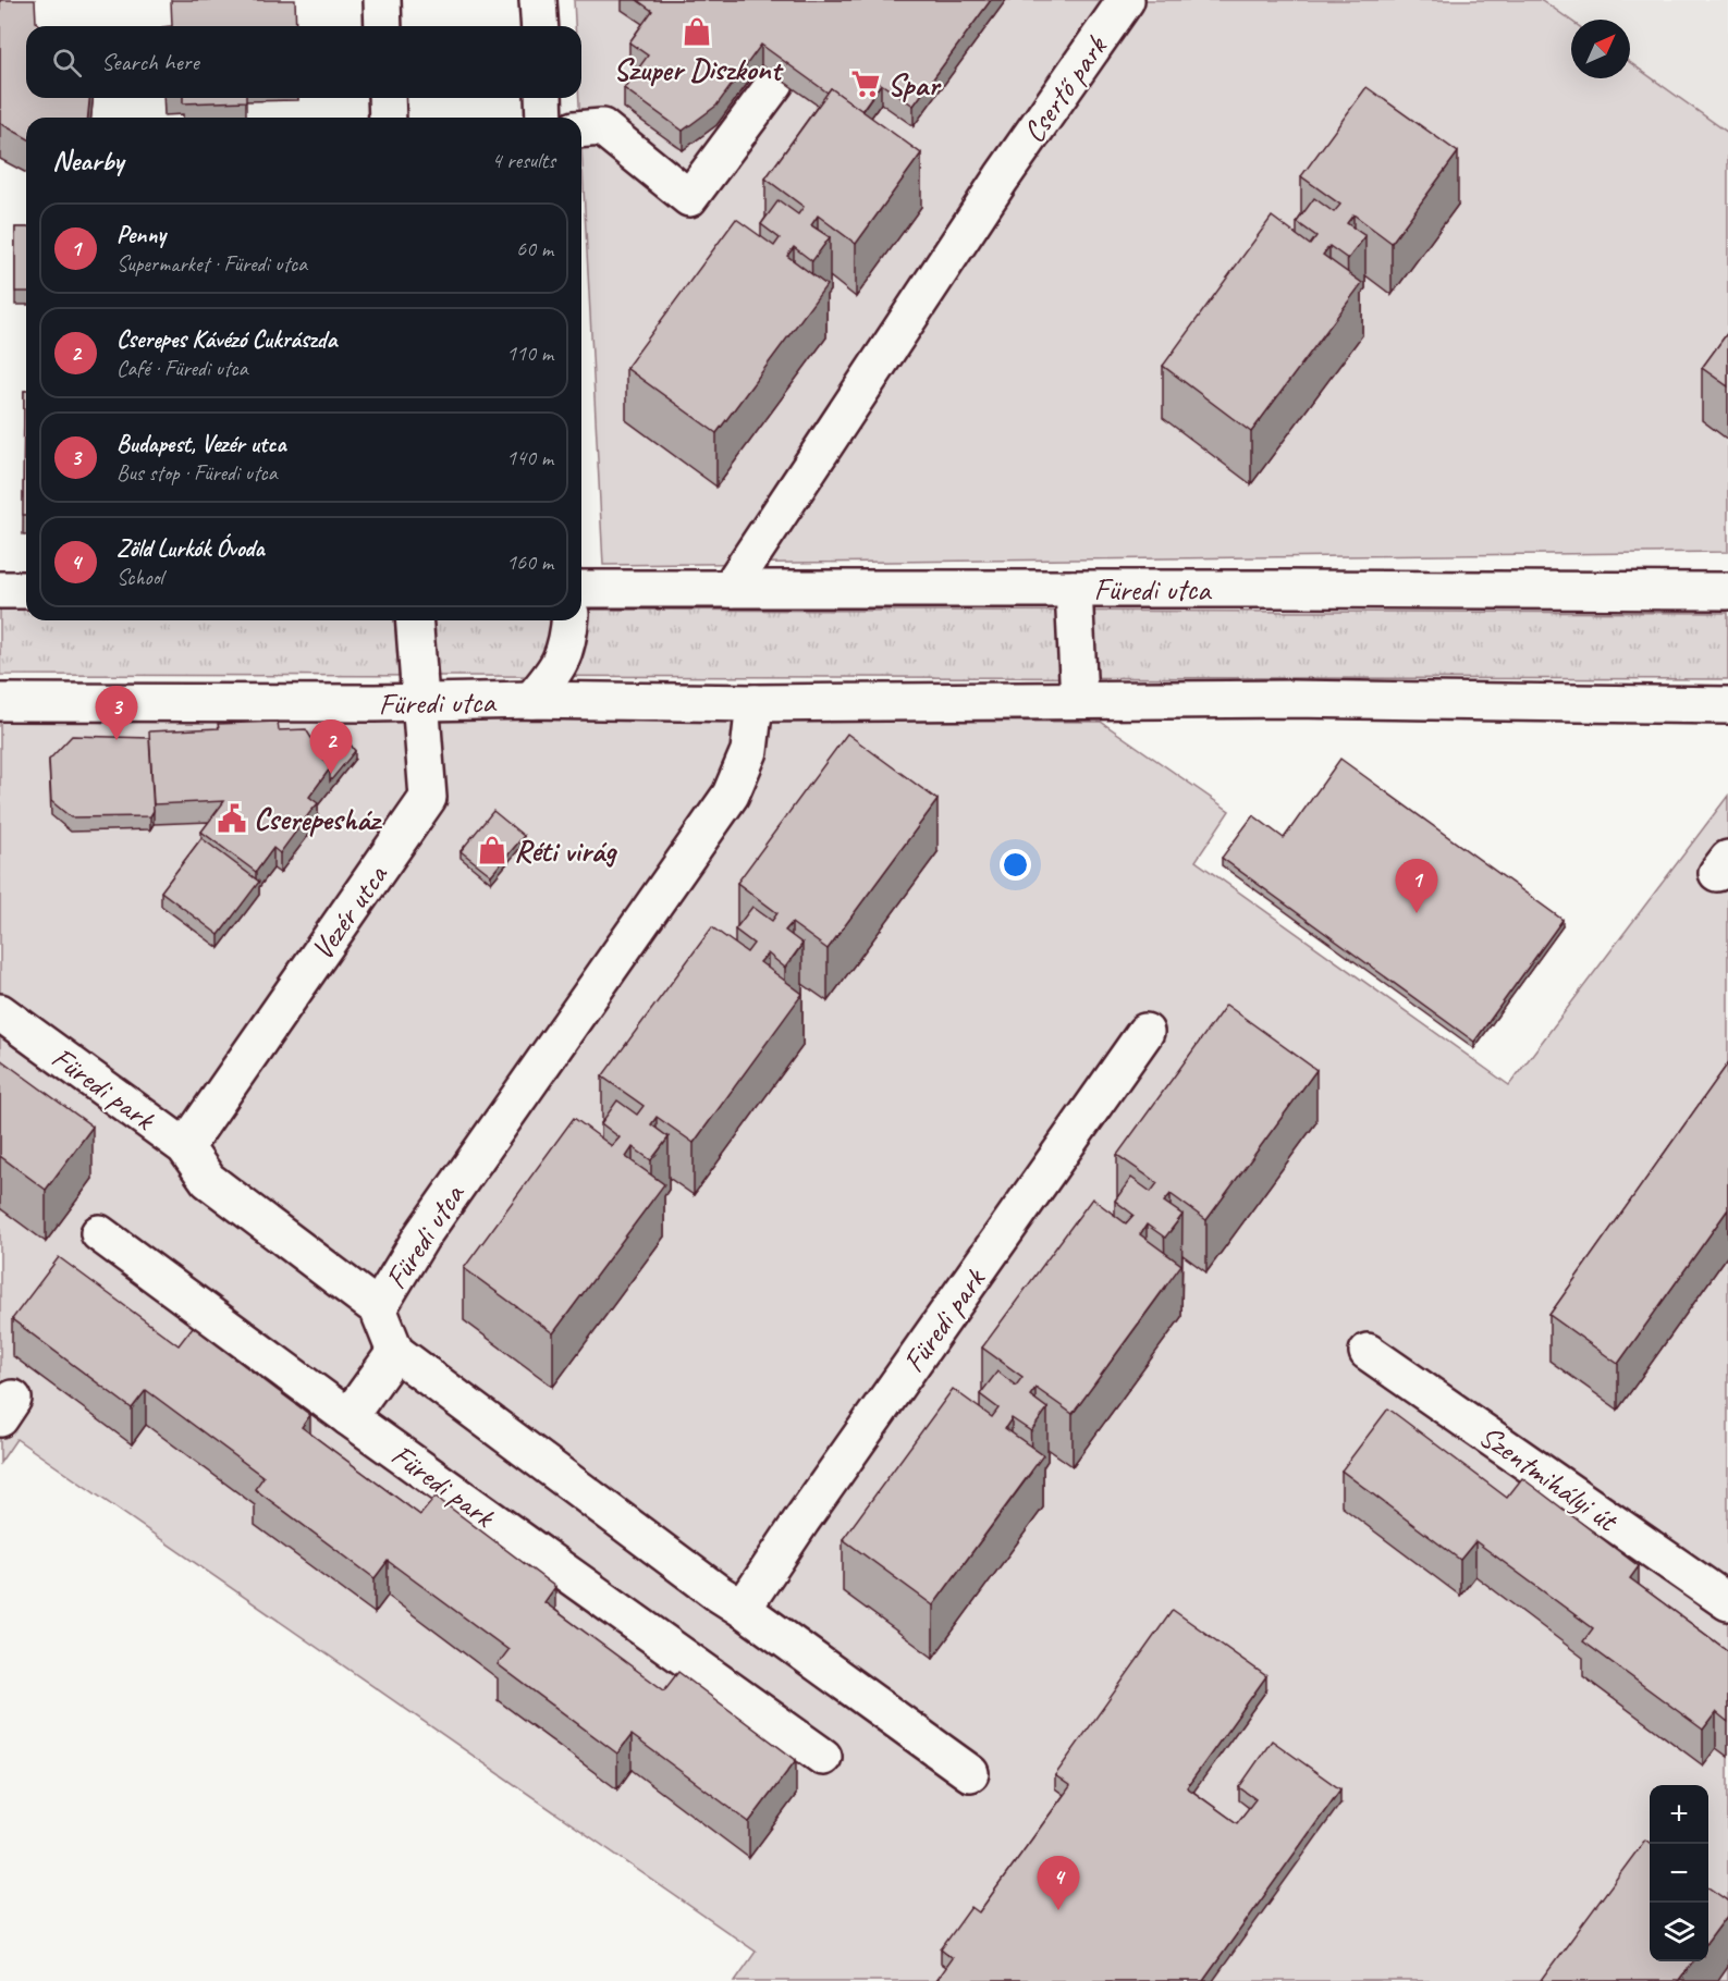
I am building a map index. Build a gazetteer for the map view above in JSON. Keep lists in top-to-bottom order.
{
  "streets": {
    "main road": [
      "Csertő park",
      "Füredi utca",
      "Vezér utca",
      "Füredi park",
      "Szentmihályi út"
    ]
  },
  "crossings": [
    ["Csertő park", "Füredi utca"],
    ["Füredi utca", "Vezér utca"],
    ["Füredi utca", "Füredi park"],
    ["Vezér utca", "Füredi park"]
  ],
  "places": {
    "shop": ["Szuper Diszkont", "Réti virág"],
    "supermarket": ["Spar"],
    "public building": ["Cserepesház"]
  },
  "north": "top right",
  "page": {
    "search": "Search here",
    "heading": ["Nearby", "4 results"],
    "list": [
      {
        "mark": "1",
        "name": "Penny",
        "note": "Supermarket · Füredi utca",
        "value": "60 m"
      },
      {
        "mark": "2",
        "name": "Cserepes Kávézó Cukrászda",
        "note": "Café · Füredi utca",
        "value": "110 m"
      },
      {
        "mark": "3",
        "name": "Budapest, Vezér utca",
        "note": "Bus stop · Füredi utca",
        "value": "140 m"
      },
      {
        "mark": "4",
        "name": "Zöld Lurkók Óvoda",
        "note": "School",
        "value": "160 m"
      }
    ],
    "pins": [
      "3",
      "2",
      "1",
      "4"
    ],
    "map_buttons": ["+", "−"]
  }
}
